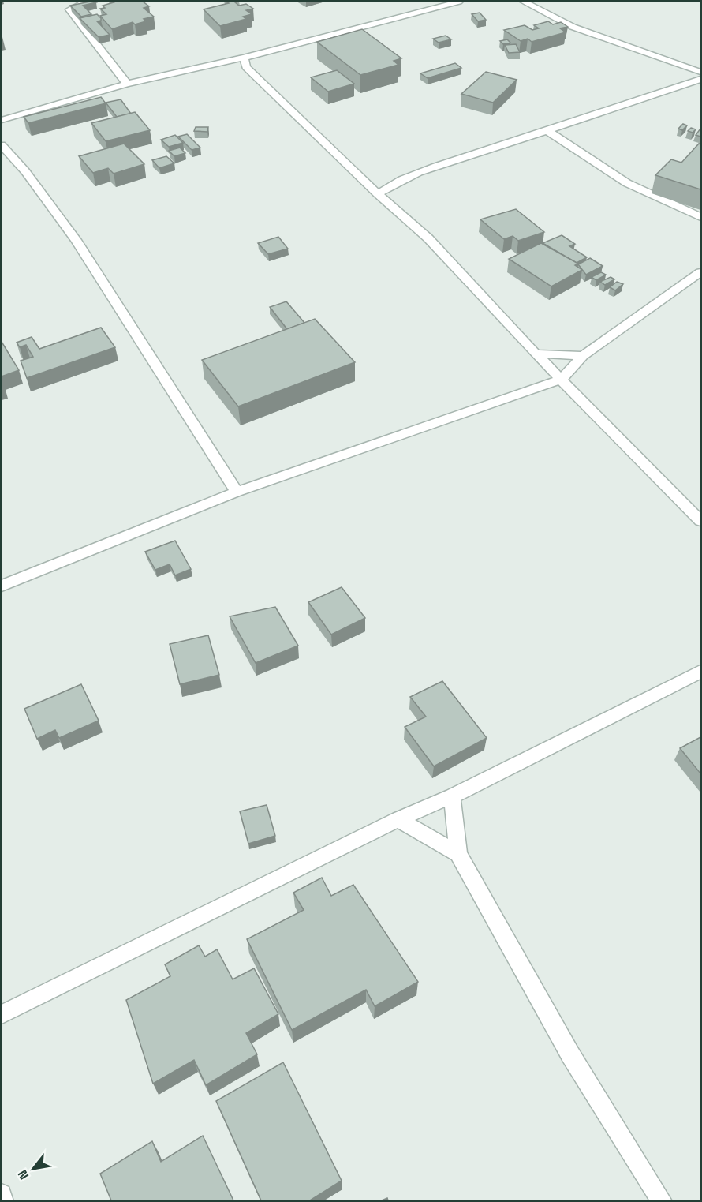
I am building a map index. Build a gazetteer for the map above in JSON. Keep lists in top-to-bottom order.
{
  "north": "bottom left"
}
